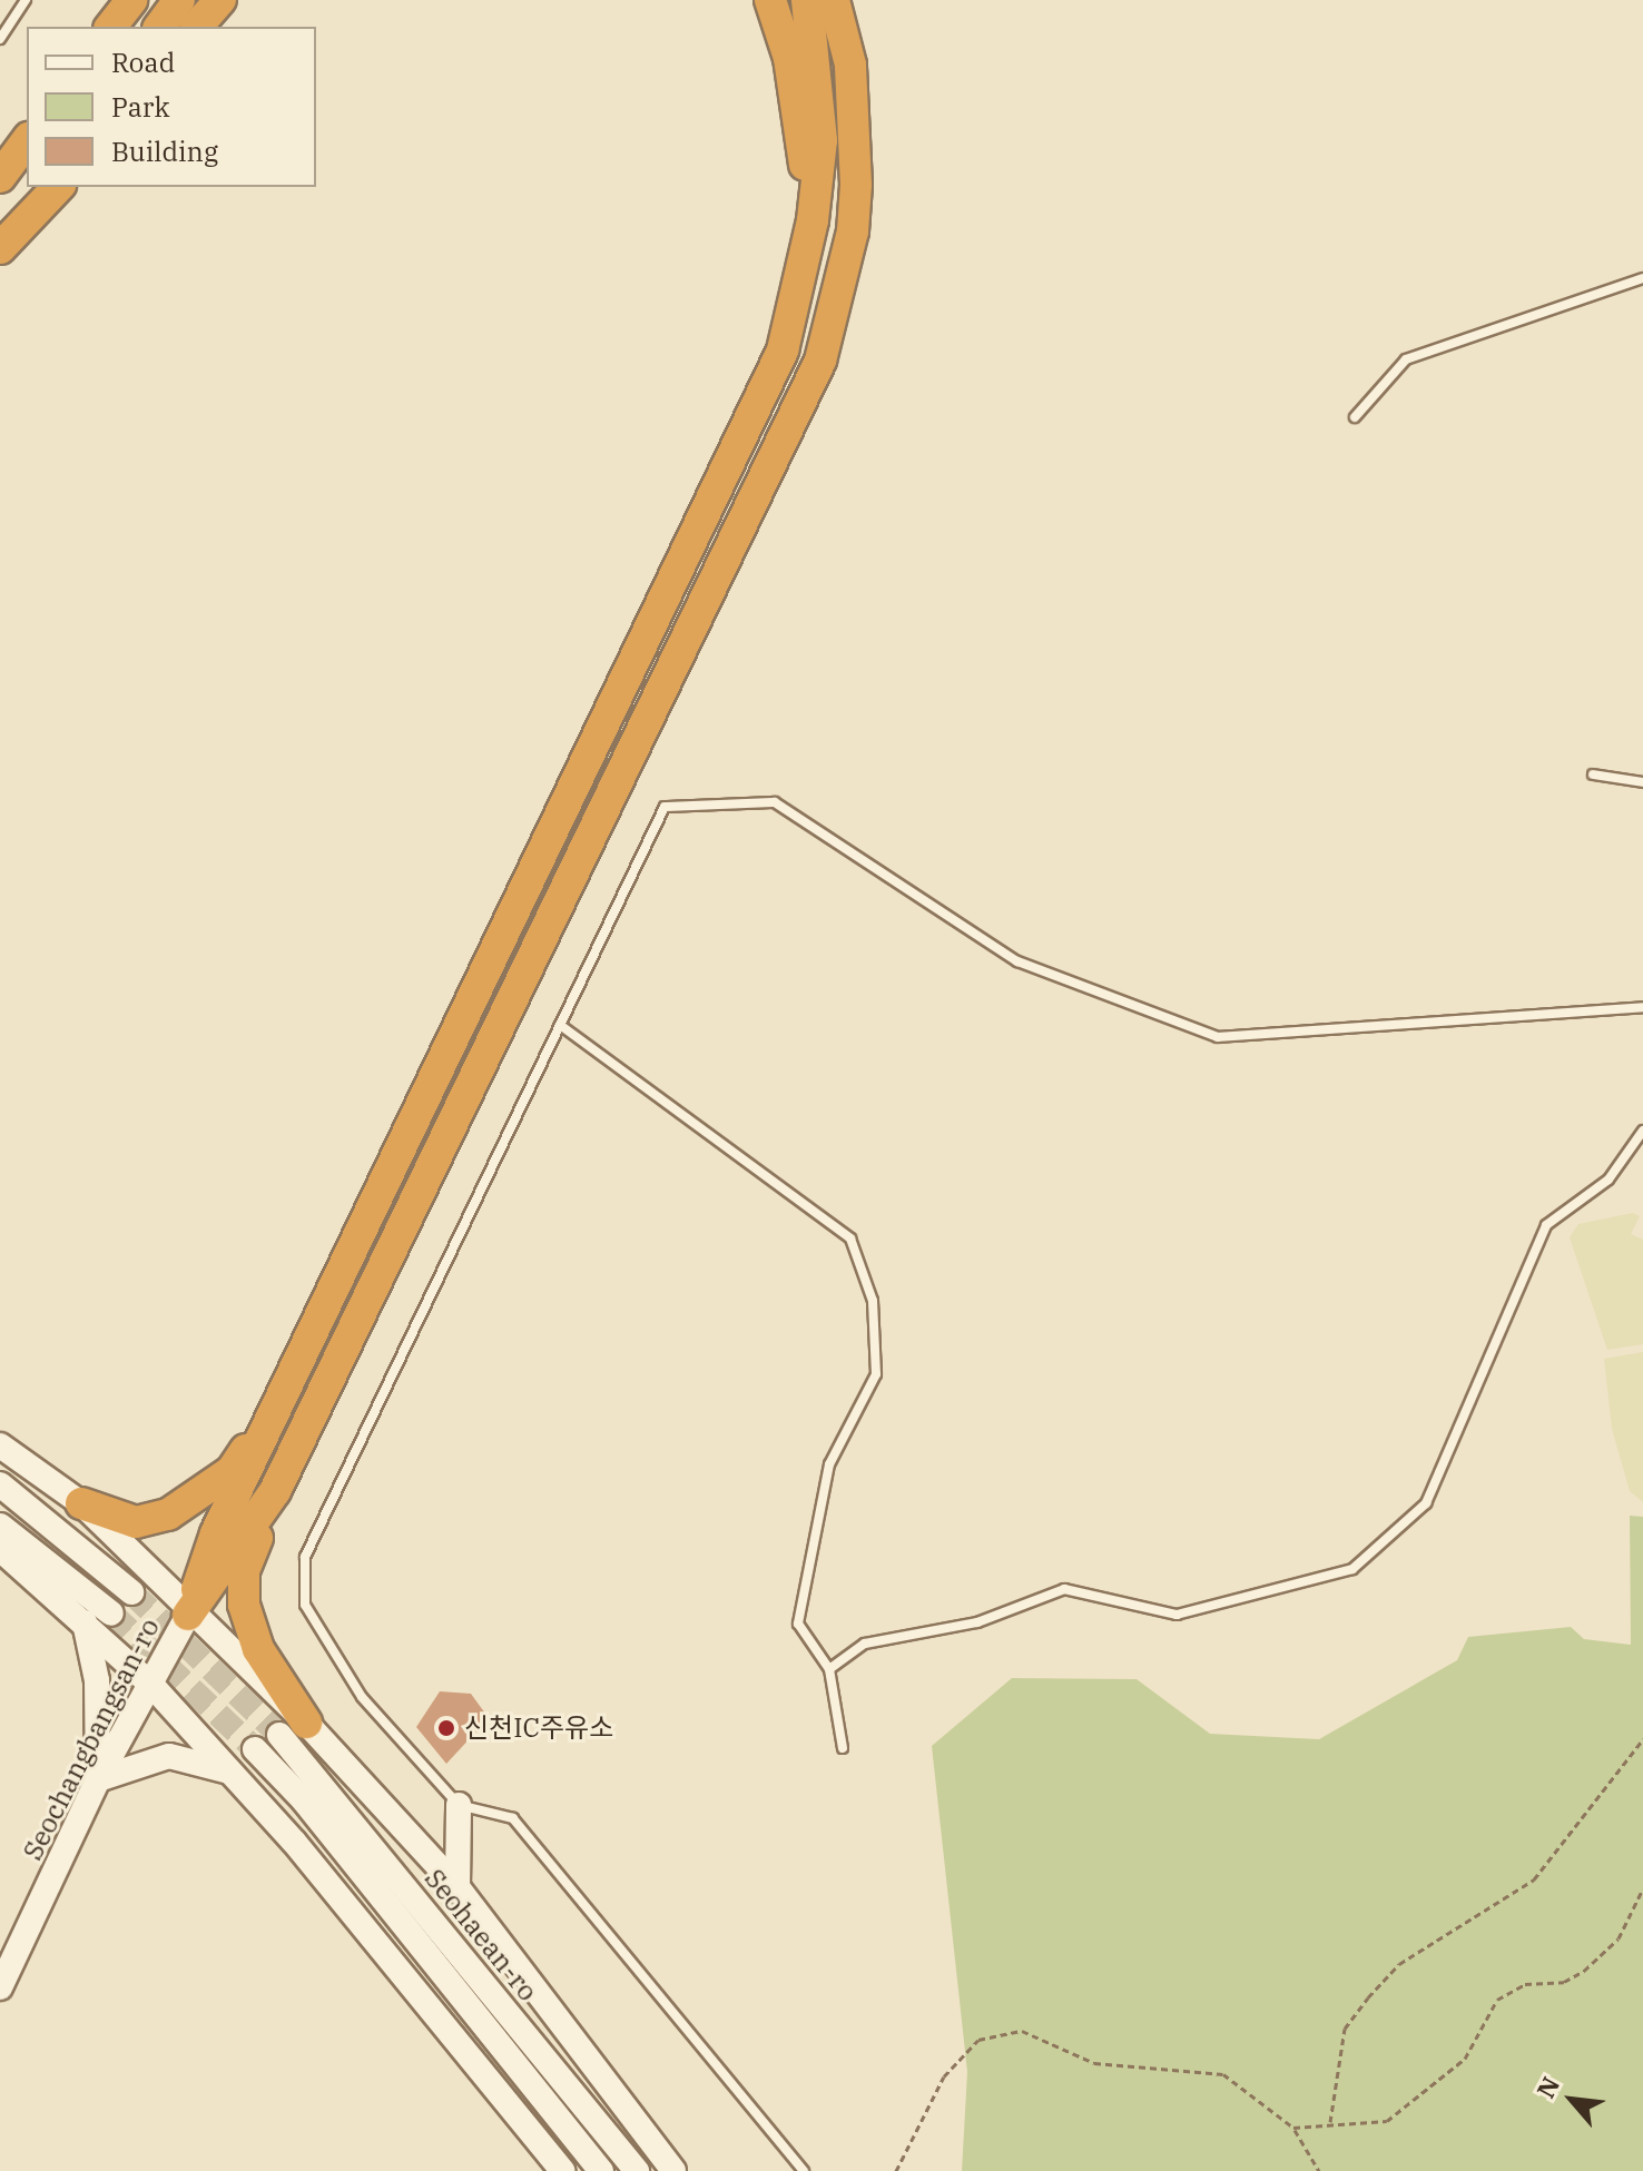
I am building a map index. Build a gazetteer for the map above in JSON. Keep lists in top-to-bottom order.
{
  "streets": {
    "main road": ["Seochangbangsan-ro", "Seohaean-ro"]
  },
  "places": ["신천IC주유소"],
  "legend": ["Road", "Park", "Building"],
  "north": "top left"
}
